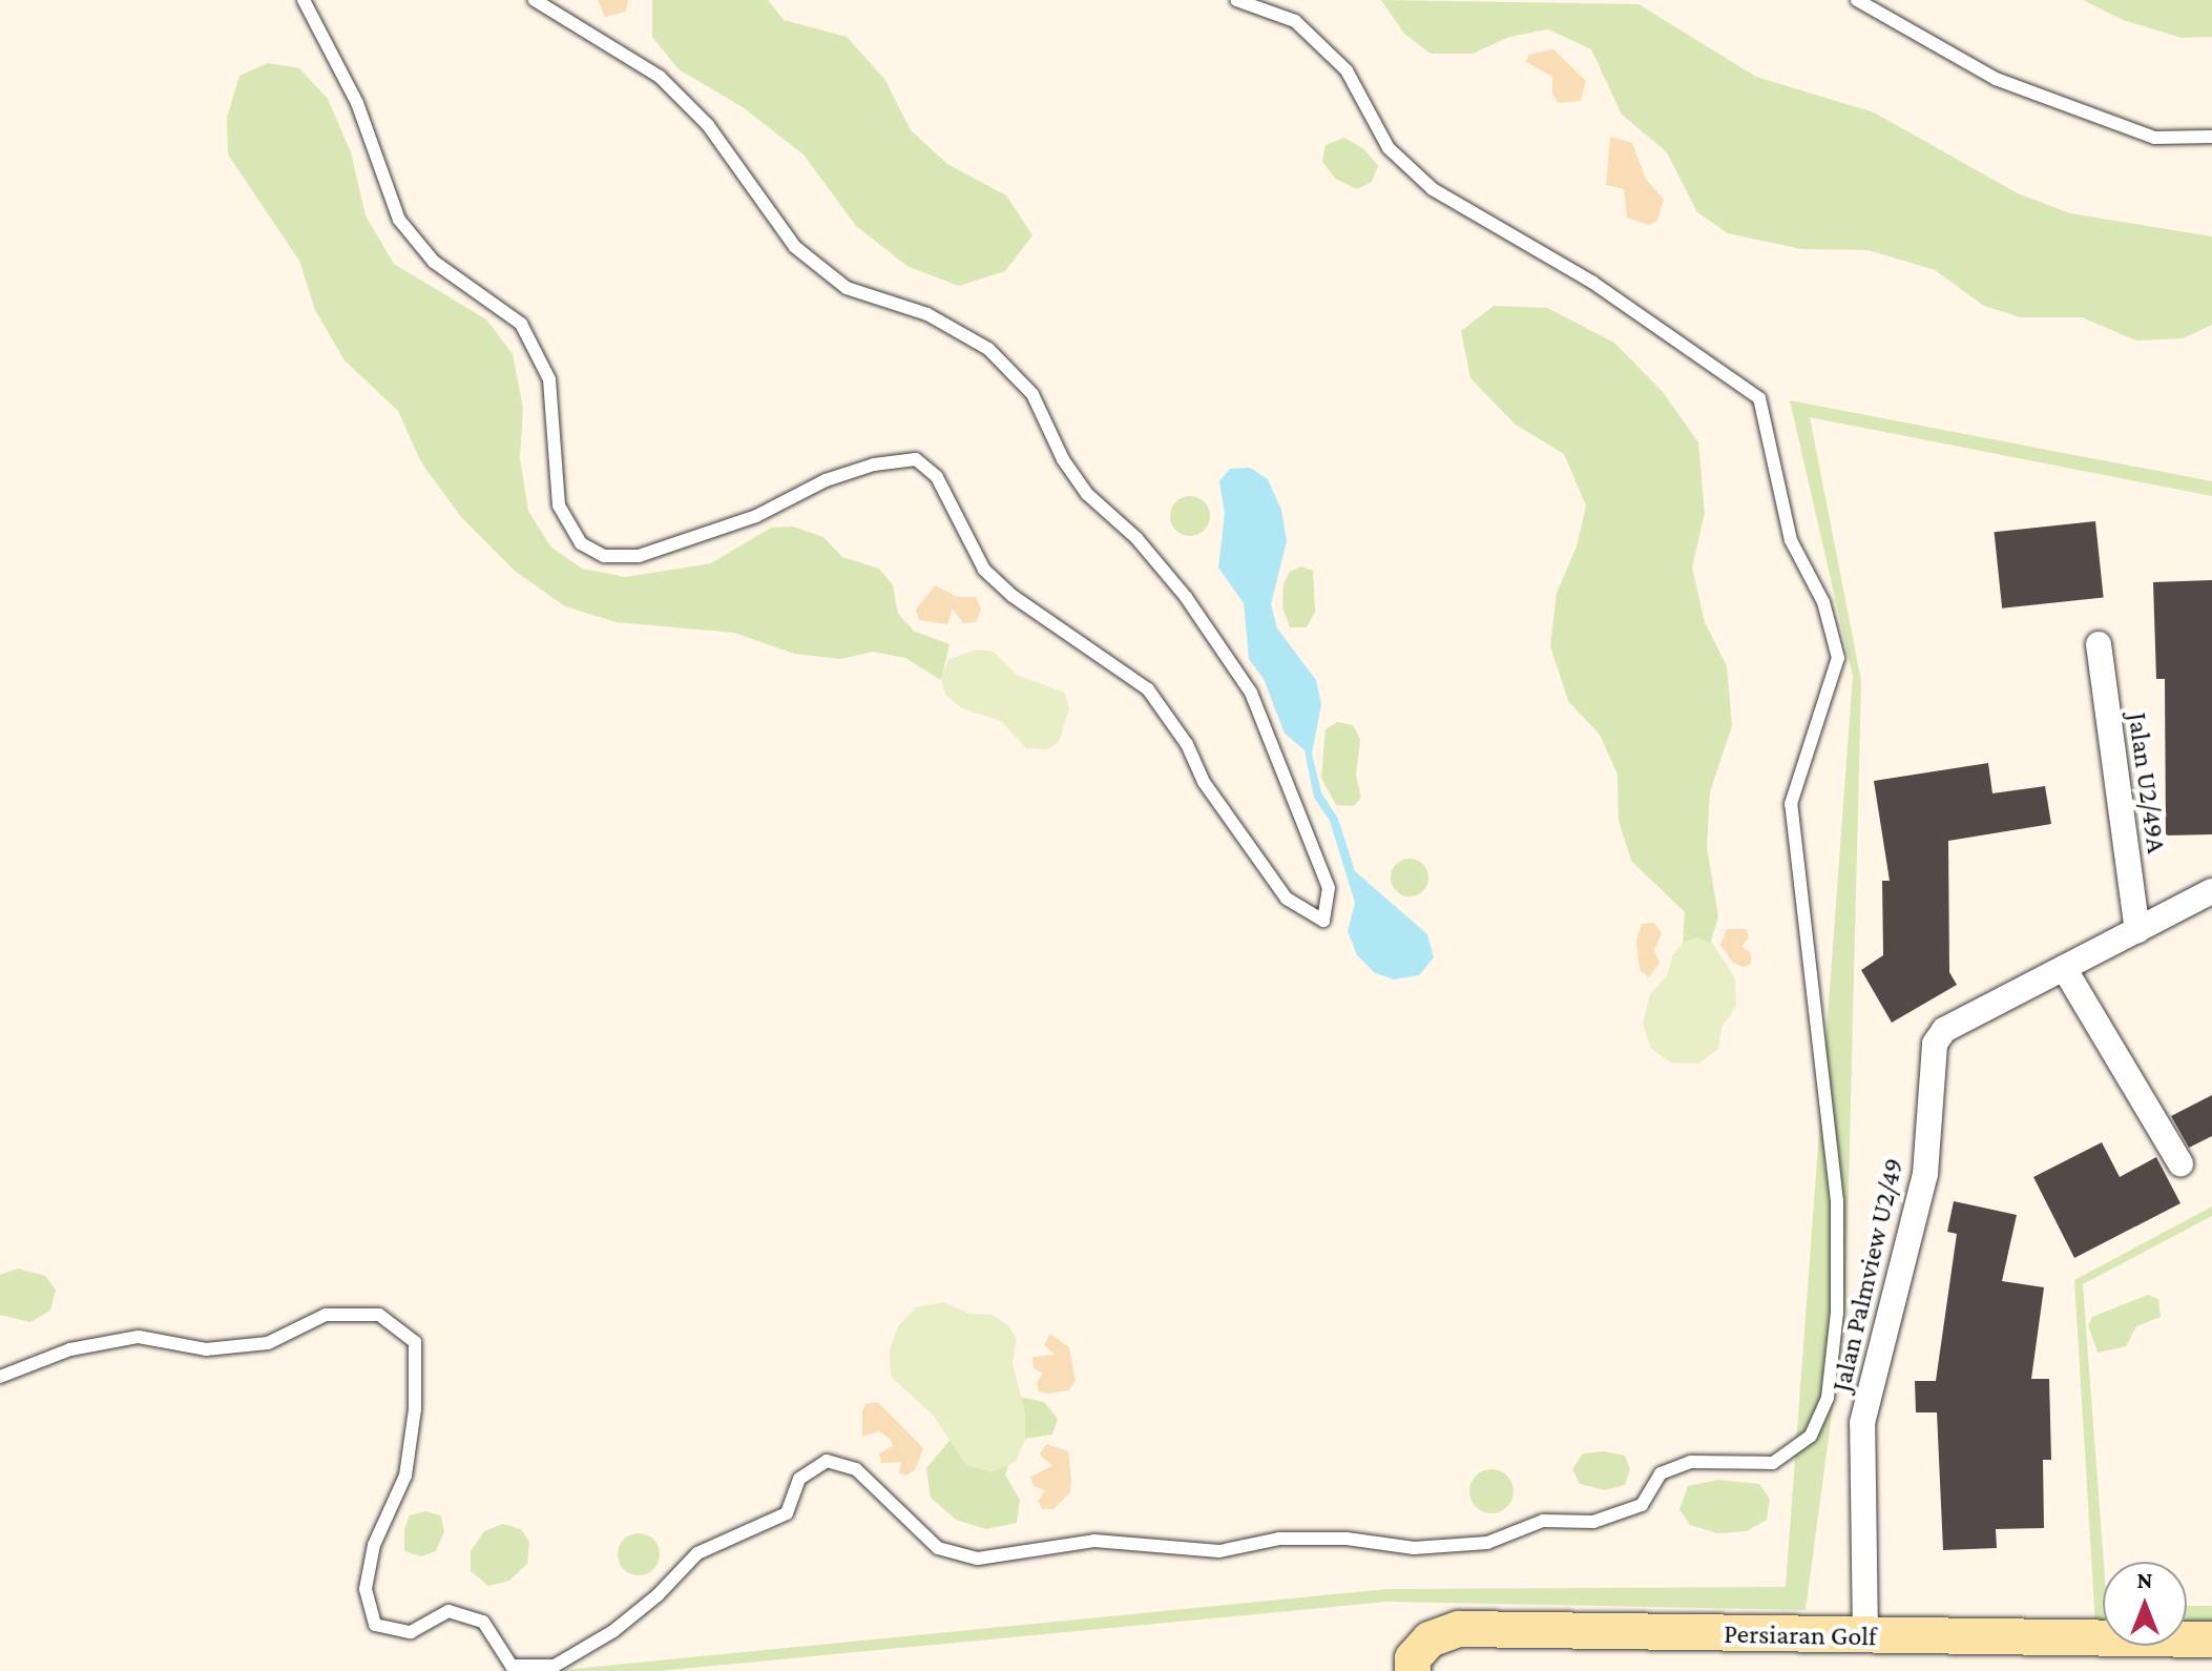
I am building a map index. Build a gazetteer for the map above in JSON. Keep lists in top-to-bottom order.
{
  "streets": {
    "street": ["Jalan U2/49A", "Jalan Palmview U2/49", "Persiaran Golf"]
  },
  "crossings": [
    ["Jalan U2/49A", "Jalan Palmview U2/49"],
    ["Jalan Palmview U2/49", "Persiaran Golf"]
  ],
  "north": "top"
}
